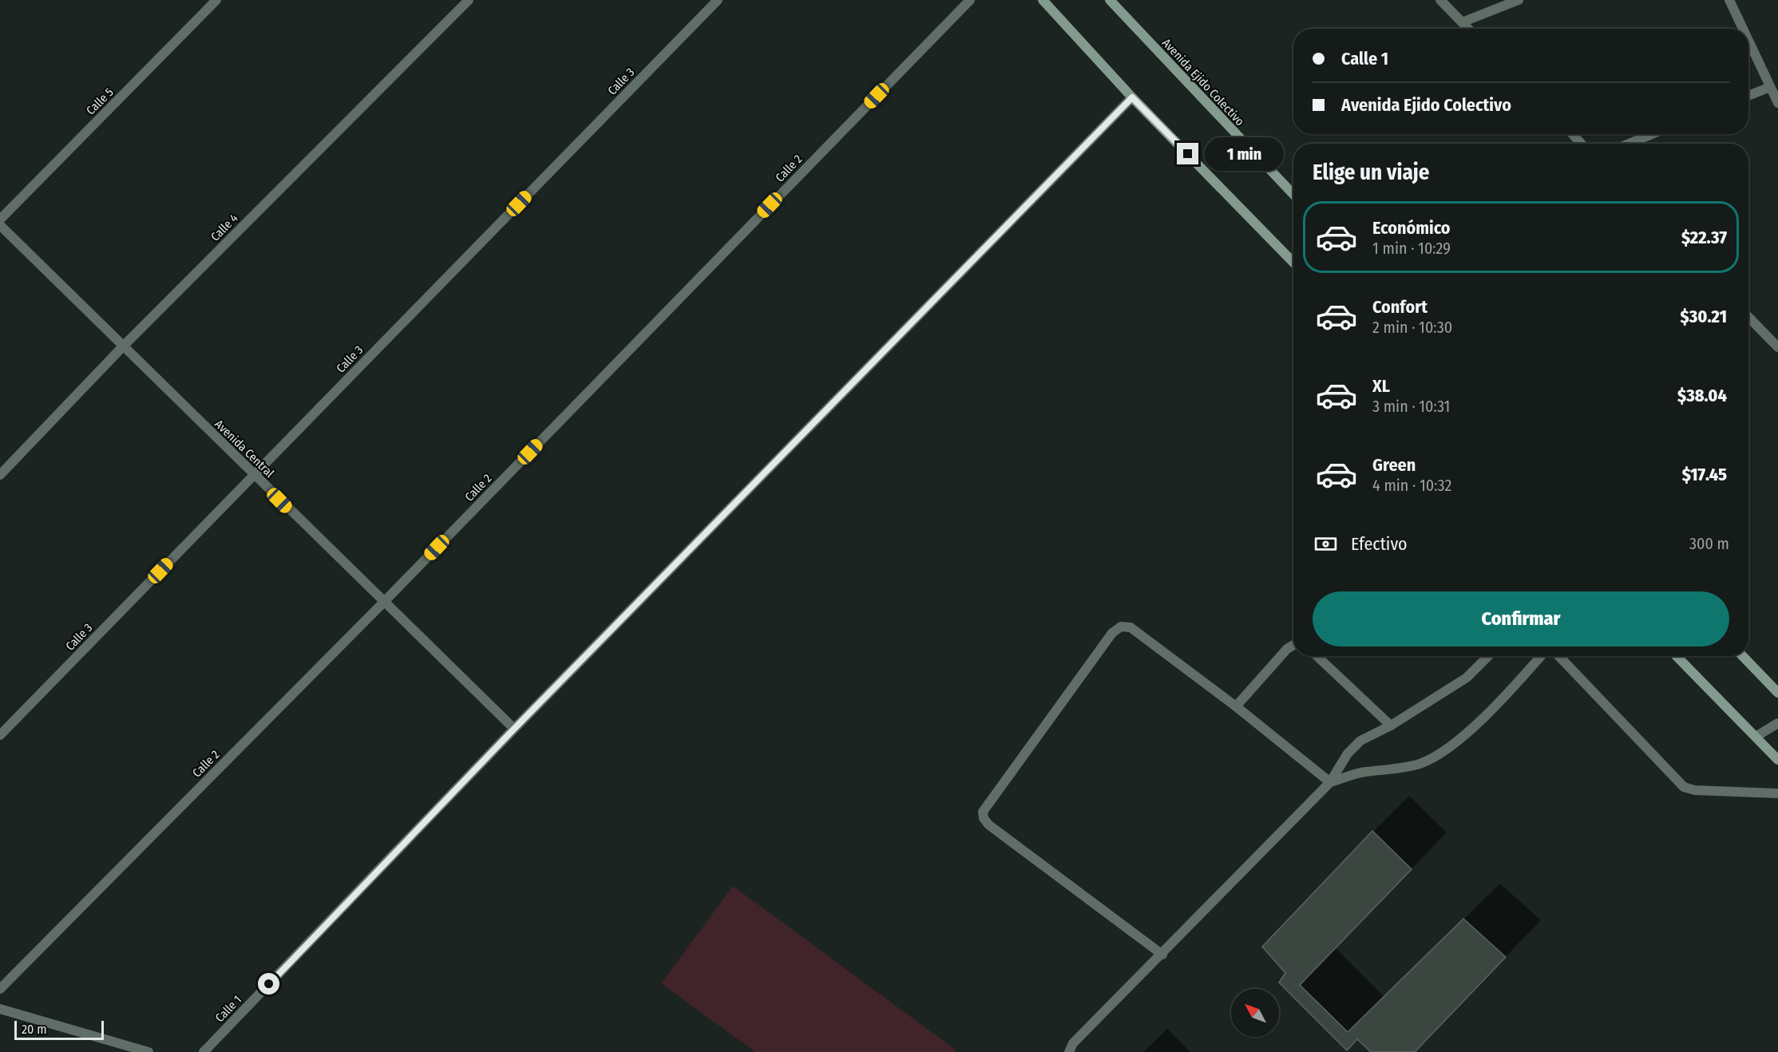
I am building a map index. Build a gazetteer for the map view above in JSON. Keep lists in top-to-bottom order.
{
  "streets": {
    "main road": ["Avenida Ejido Colectivo"],
    "street": [
      "Calle 3",
      "Calle 5",
      "Calle 2",
      "Calle 4",
      "Avenida Central",
      "Calle 1"
    ]
  },
  "crossings": [
    ["Calle 3", "Avenida Central"],
    ["Calle 2", "Avenida Central"],
    ["Calle 4", "Avenida Central"],
    ["Avenida Central", "Calle 1"]
  ],
  "scale_bar": "20 m",
  "north": "top left",
  "page": {
    "banner": ["Calle 1", "Avenida Ejido Colectivo"],
    "bubble": "1 min",
    "heading": "Elige un viaje",
    "list": [
      {
        "name": "Económico",
        "note": "1 min · 10:29",
        "value": "$22.37"
      },
      {
        "name": "Confort",
        "note": "2 min · 10:30",
        "value": "$30.21"
      },
      {
        "name": "XL",
        "note": "3 min · 10:31",
        "value": "$38.04"
      },
      {
        "name": "Green",
        "note": "4 min · 10:32",
        "value": "$17.45"
      }
    ],
    "pay": ["Efectivo", "300 m"],
    "buttons": "Confirmar",
    "scale": "20 m"
  }
}
